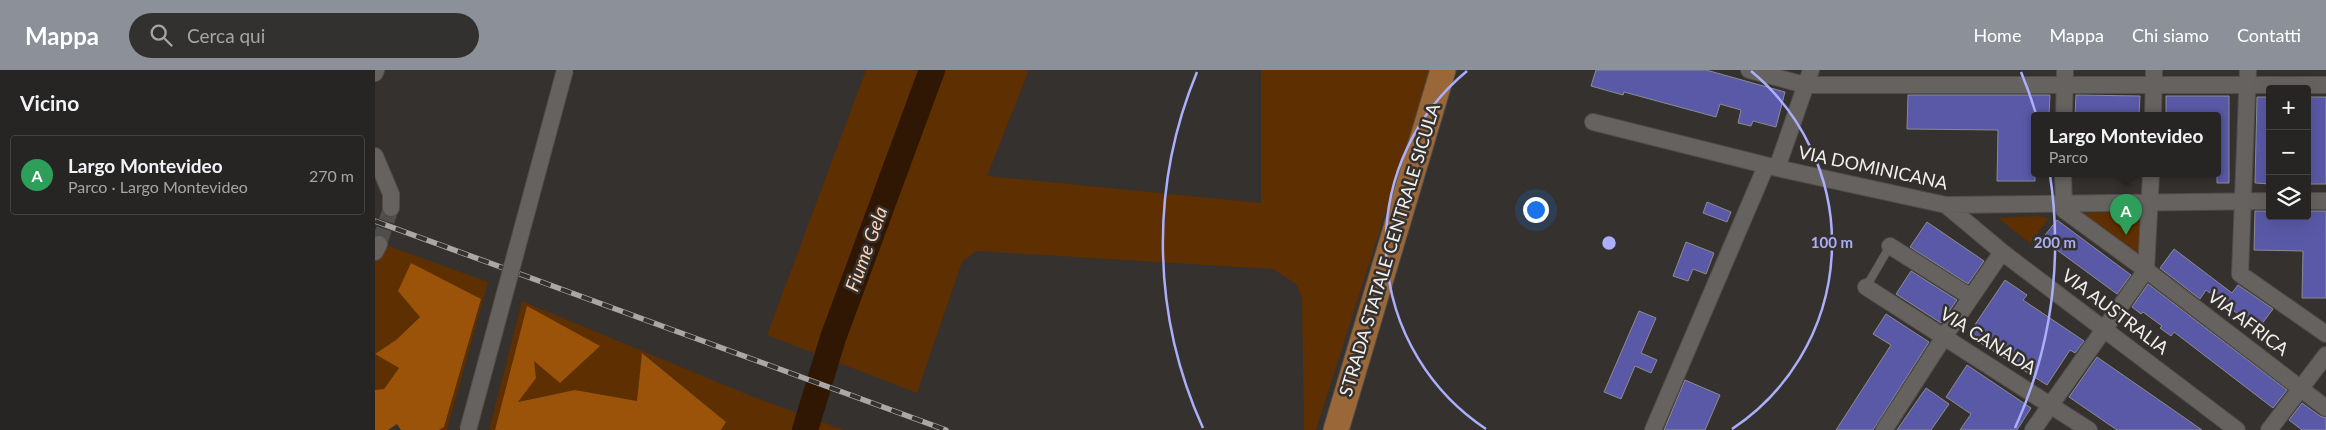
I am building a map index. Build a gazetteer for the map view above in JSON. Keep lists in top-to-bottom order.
{
  "streets": {
    "main road": ["STRADA STATALE CENTRALE SICULA"],
    "street": [
      "VIA DOMINICANA",
      "VIA AUSTRALIA",
      "VIA AFRICA",
      "VIA CANADA"
    ]
  },
  "crossings": [
    ["VIA DOMINICANA", "VIA AUSTRALIA"],
    ["VIA DOMINICANA", "VIA AFRICA"]
  ],
  "water": ["Fiume Gela"],
  "page": {
    "header": "Mappa",
    "search": "Cerca qui",
    "nav": [
      "Home",
      "Mappa",
      "Chi siamo",
      "Contatti"
    ],
    "heading": "Vicino",
    "map_buttons": ["+", "−"],
    "popup": ["Largo Montevideo", "Parco"],
    "list": [
      {
        "mark": "A",
        "name": "Largo Montevideo",
        "note": "Parco · Largo Montevideo",
        "value": "270 m"
      }
    ],
    "pins": "A"
  },
  "rings": ["100 m", "200 m"]
}
